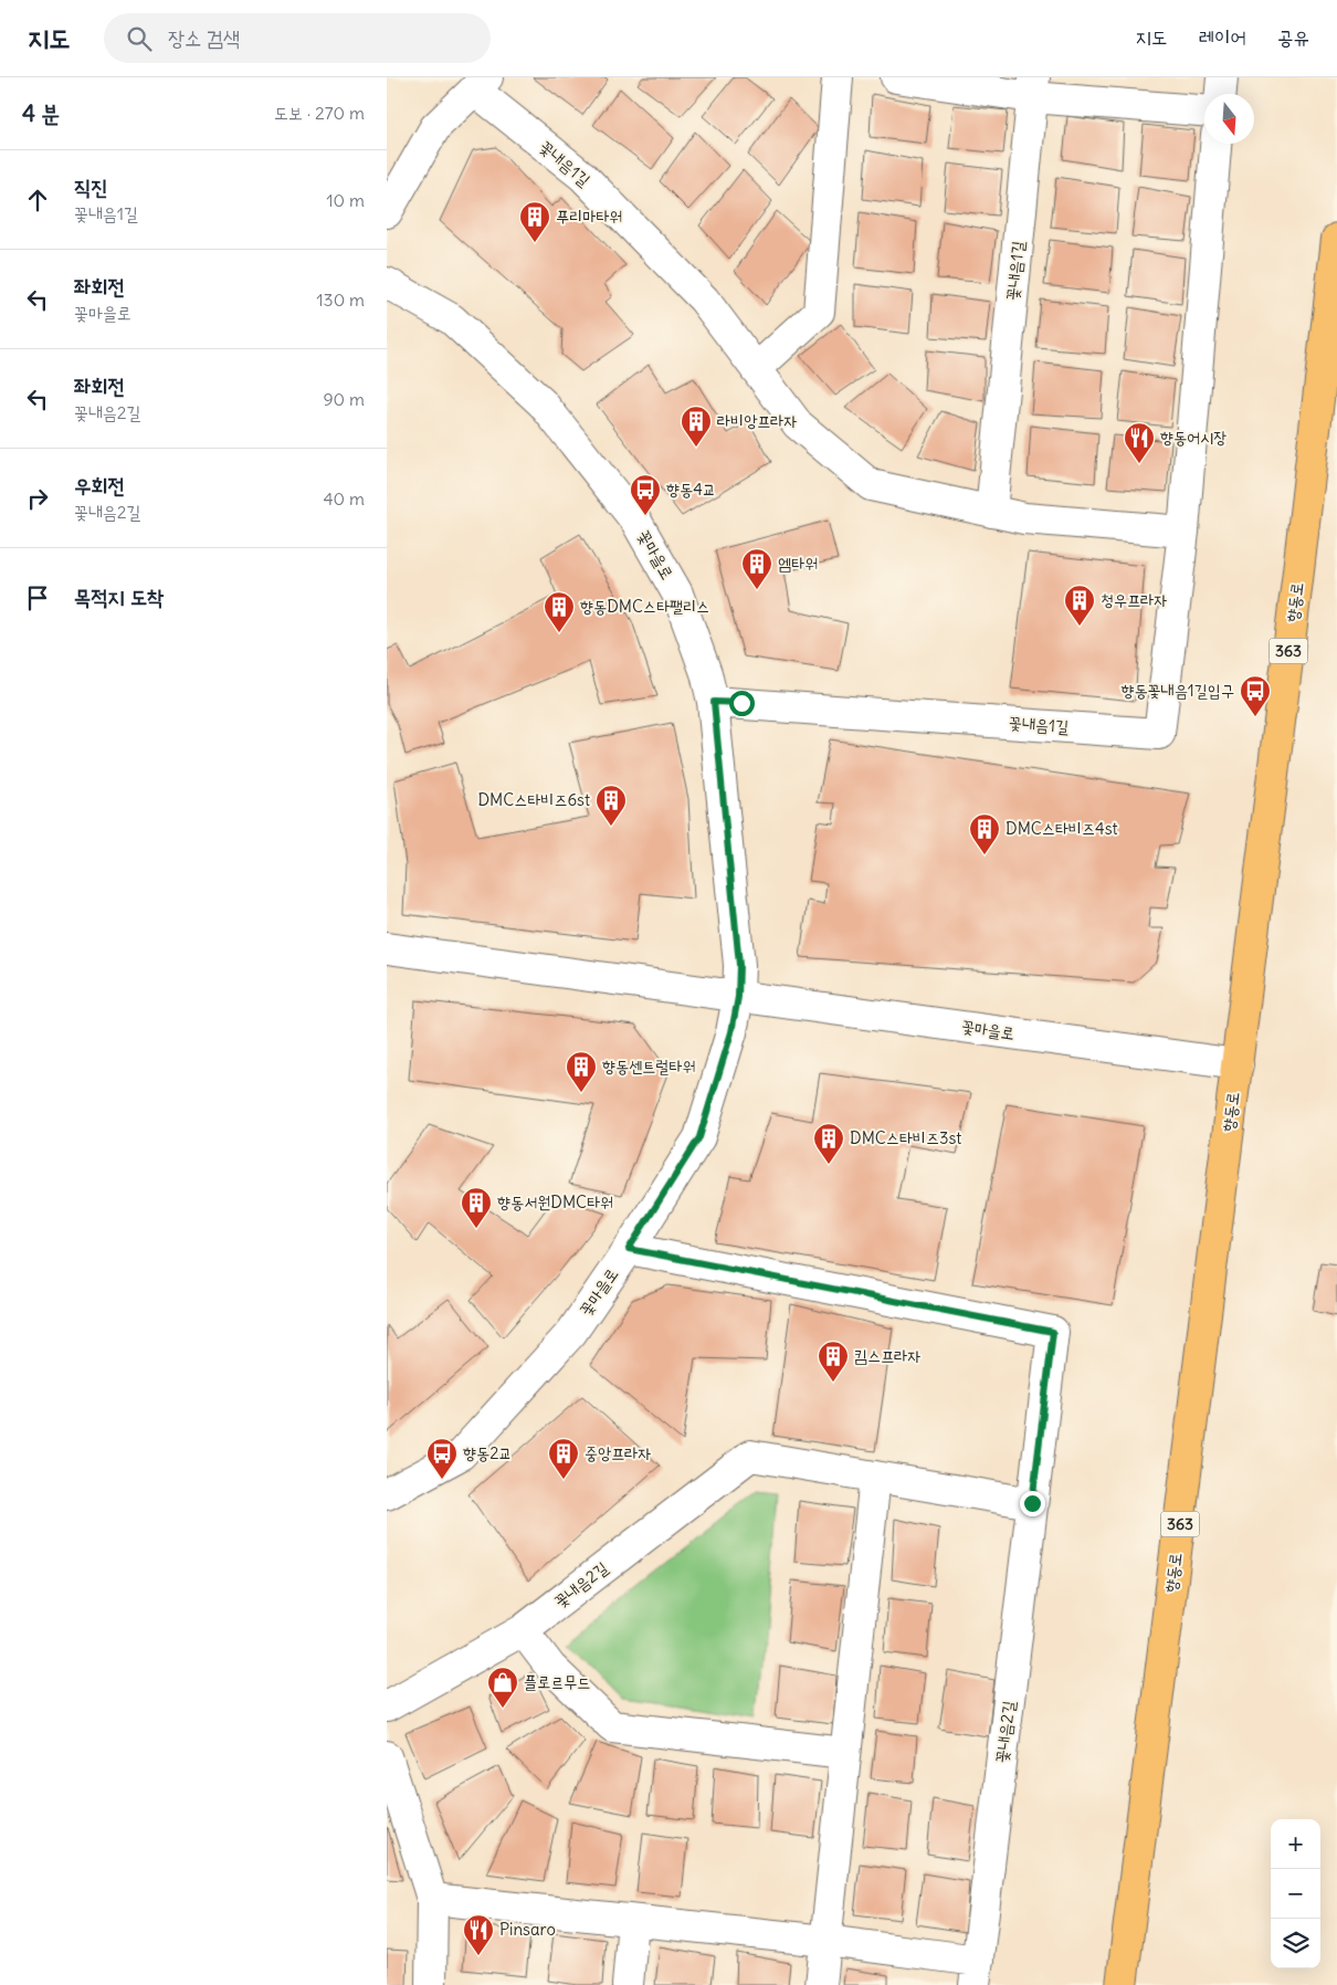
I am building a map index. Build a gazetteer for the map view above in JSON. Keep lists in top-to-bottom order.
{
  "streets": {
    "main road": ["향동로", "363"],
    "street": ["꽃내음1길", "꽃마을로", "꽃내음2길"]
  },
  "crossings": [
    ["꽃내음1길", "꽃마을로"],
    ["꽃마을로", "향동로"],
    ["꽃마을로", "꽃내음2길"]
  ],
  "places": {
    "building": [
      "푸리마타워",
      "라비앙프라자",
      "엠타워",
      "청우프라자",
      "향동DMC스타팰리스",
      "DMC스타비즈6st",
      "DMC스타비즈4st",
      "향동센트럴타워",
      "DMC스타비즈3st",
      "향동서원DMC타워",
      "킴스프라자",
      "중앙프라자"
    ],
    "restaurant": ["향동어시장", "Pinsaro"],
    "bus stop": ["향동4교", "향동꽃내음1길입구", "향동2교"],
    "shop": ["플로르무드"]
  },
  "north": "bottom",
  "page": {
    "header": "지도",
    "search": "장소 검색",
    "nav": ["지도", "레이어", "공유"],
    "heading": ["4 분", "도보 · 270 m"],
    "list": [
      ["직진", "꽃내음1길", "10 m"],
      ["좌회전", "꽃마을로", "130 m"],
      ["좌회전", "꽃내음2길", "90 m"],
      ["우회전", "꽃내음2길", "40 m"],
      "목적지 도착"
    ],
    "map_buttons": ["+", "−"]
  }
}
